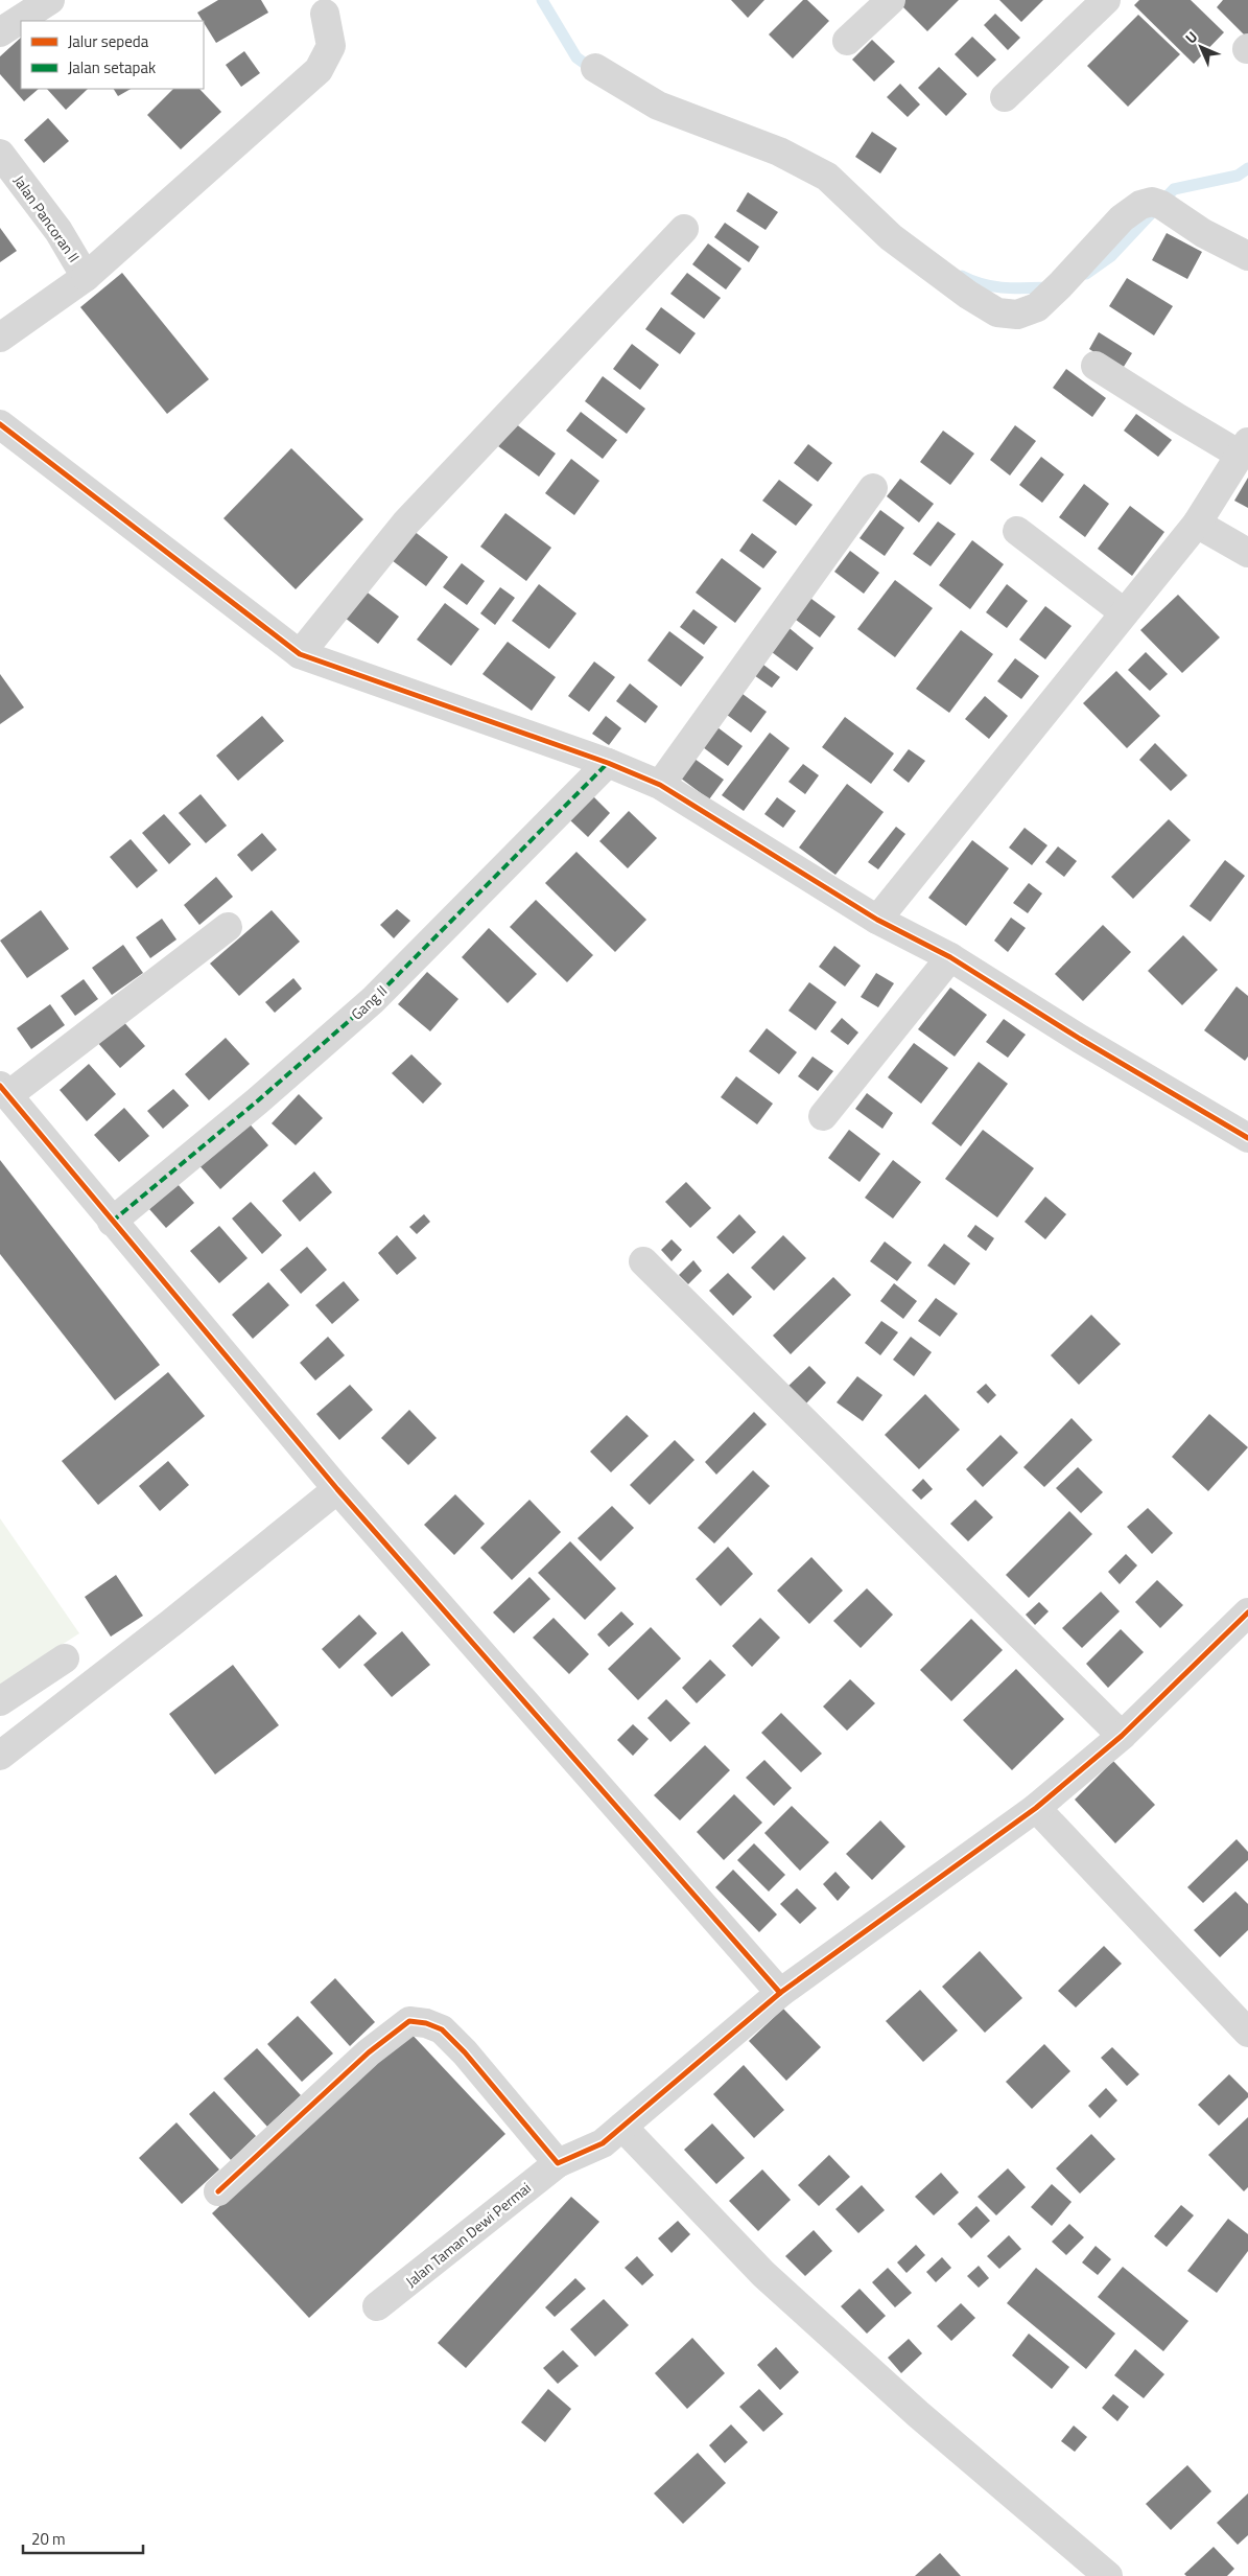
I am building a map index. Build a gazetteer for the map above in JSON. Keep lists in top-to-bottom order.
{
  "streets": {
    "street": ["Jalan Pancoran II", "Gang II", "Jalan Taman Dewi Permai"]
  },
  "legend": ["Jalur sepeda", "Jalan setapak"],
  "scale_bar": "20 m",
  "north": "top left"
}
